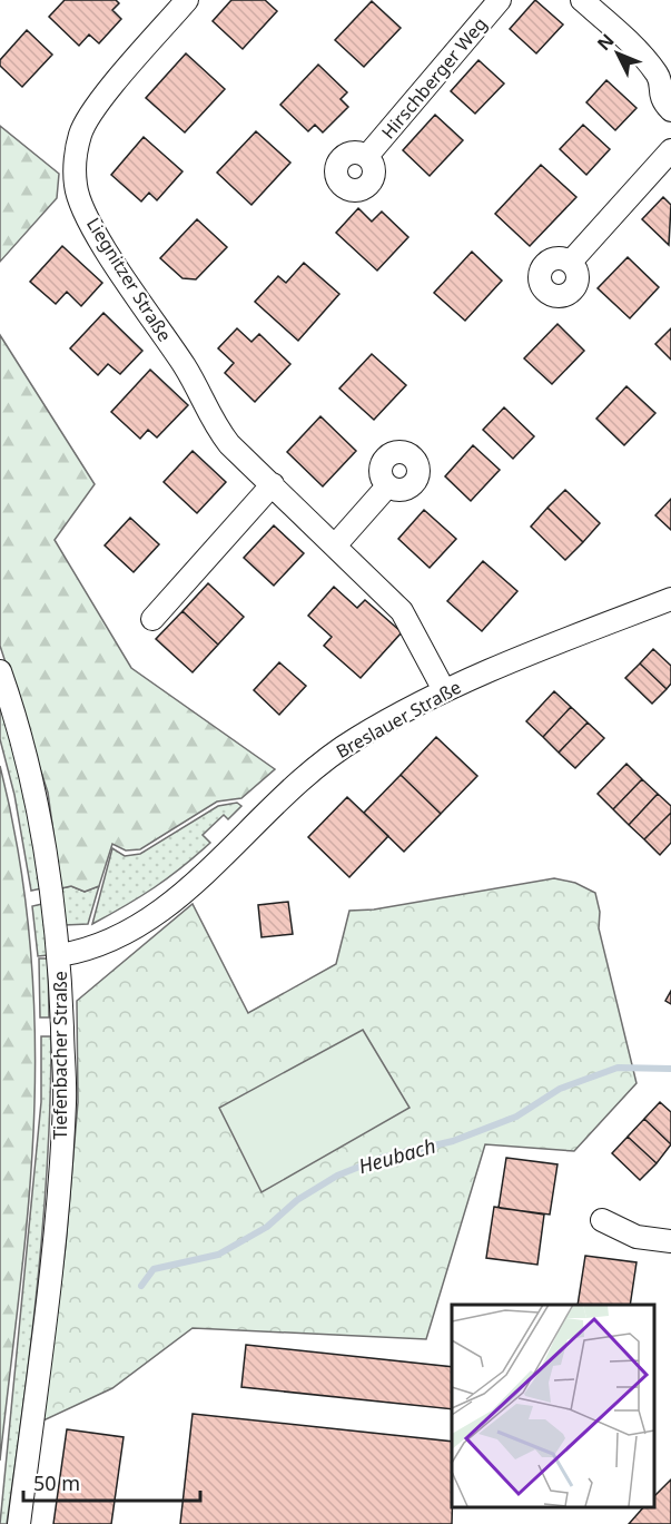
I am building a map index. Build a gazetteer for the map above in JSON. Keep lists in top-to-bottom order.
{
  "streets": {
    "street": [
      "Hirschberger Weg",
      "Liegnitzer Straße",
      "Breslauer Straße",
      "Tiefenbacher Straße"
    ]
  },
  "crossings": [
    ["Liegnitzer Straße", "Breslauer Straße"],
    ["Breslauer Straße", "Tiefenbacher Straße"]
  ],
  "water": ["Heubach"],
  "scale_bar": "50 m",
  "north": "top left"
}
